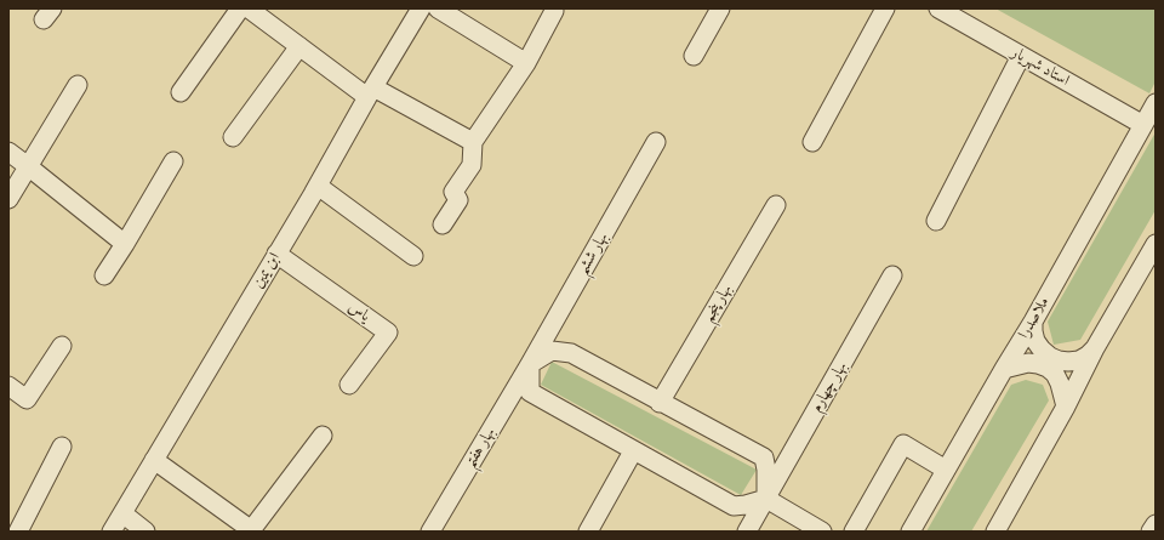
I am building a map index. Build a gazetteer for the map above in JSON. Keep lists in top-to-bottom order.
{
  "streets": {
    "street": [
      "استاد شهریار",
      "بهار ششم",
      "ابن یمین",
      "بهار پنجم",
      "یاس",
      "ملاصدرا",
      "بهار چهارم",
      "بهار هفتم"
    ]
  },
  "crossings": [
    ["استاد شهریار", "ملاصدرا"],
    ["بهار ششم", "بهار هفتم"],
    ["ابن یمین", "یاس"]
  ]
}
